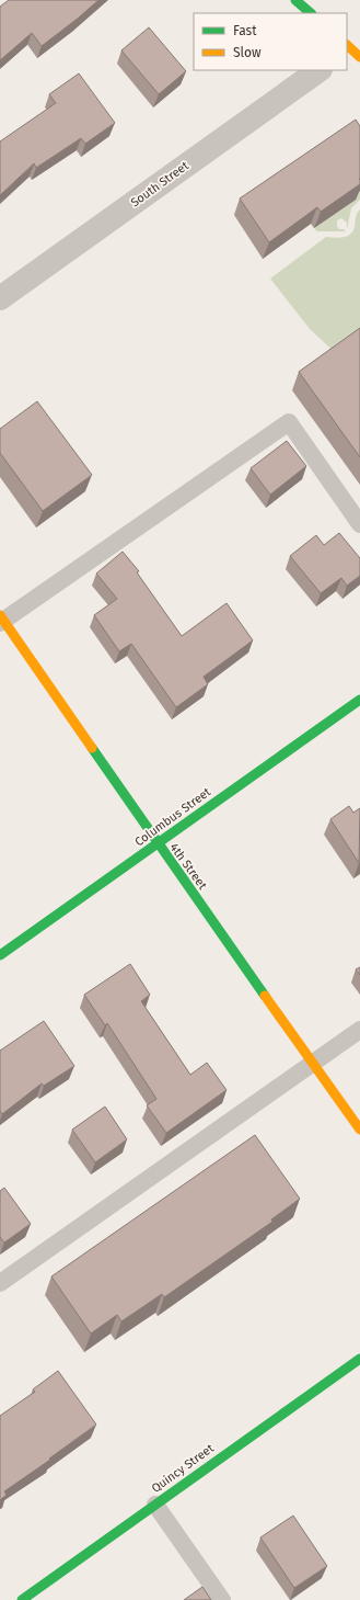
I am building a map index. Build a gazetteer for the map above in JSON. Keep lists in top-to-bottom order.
{
  "streets": {
    "street": [
      "South Street",
      "Columbus Street",
      "4th Street",
      "Quincy Street"
    ]
  },
  "crossings": [
    ["Columbus Street", "4th Street"]
  ],
  "legend": ["Fast", "Slow"]
}
